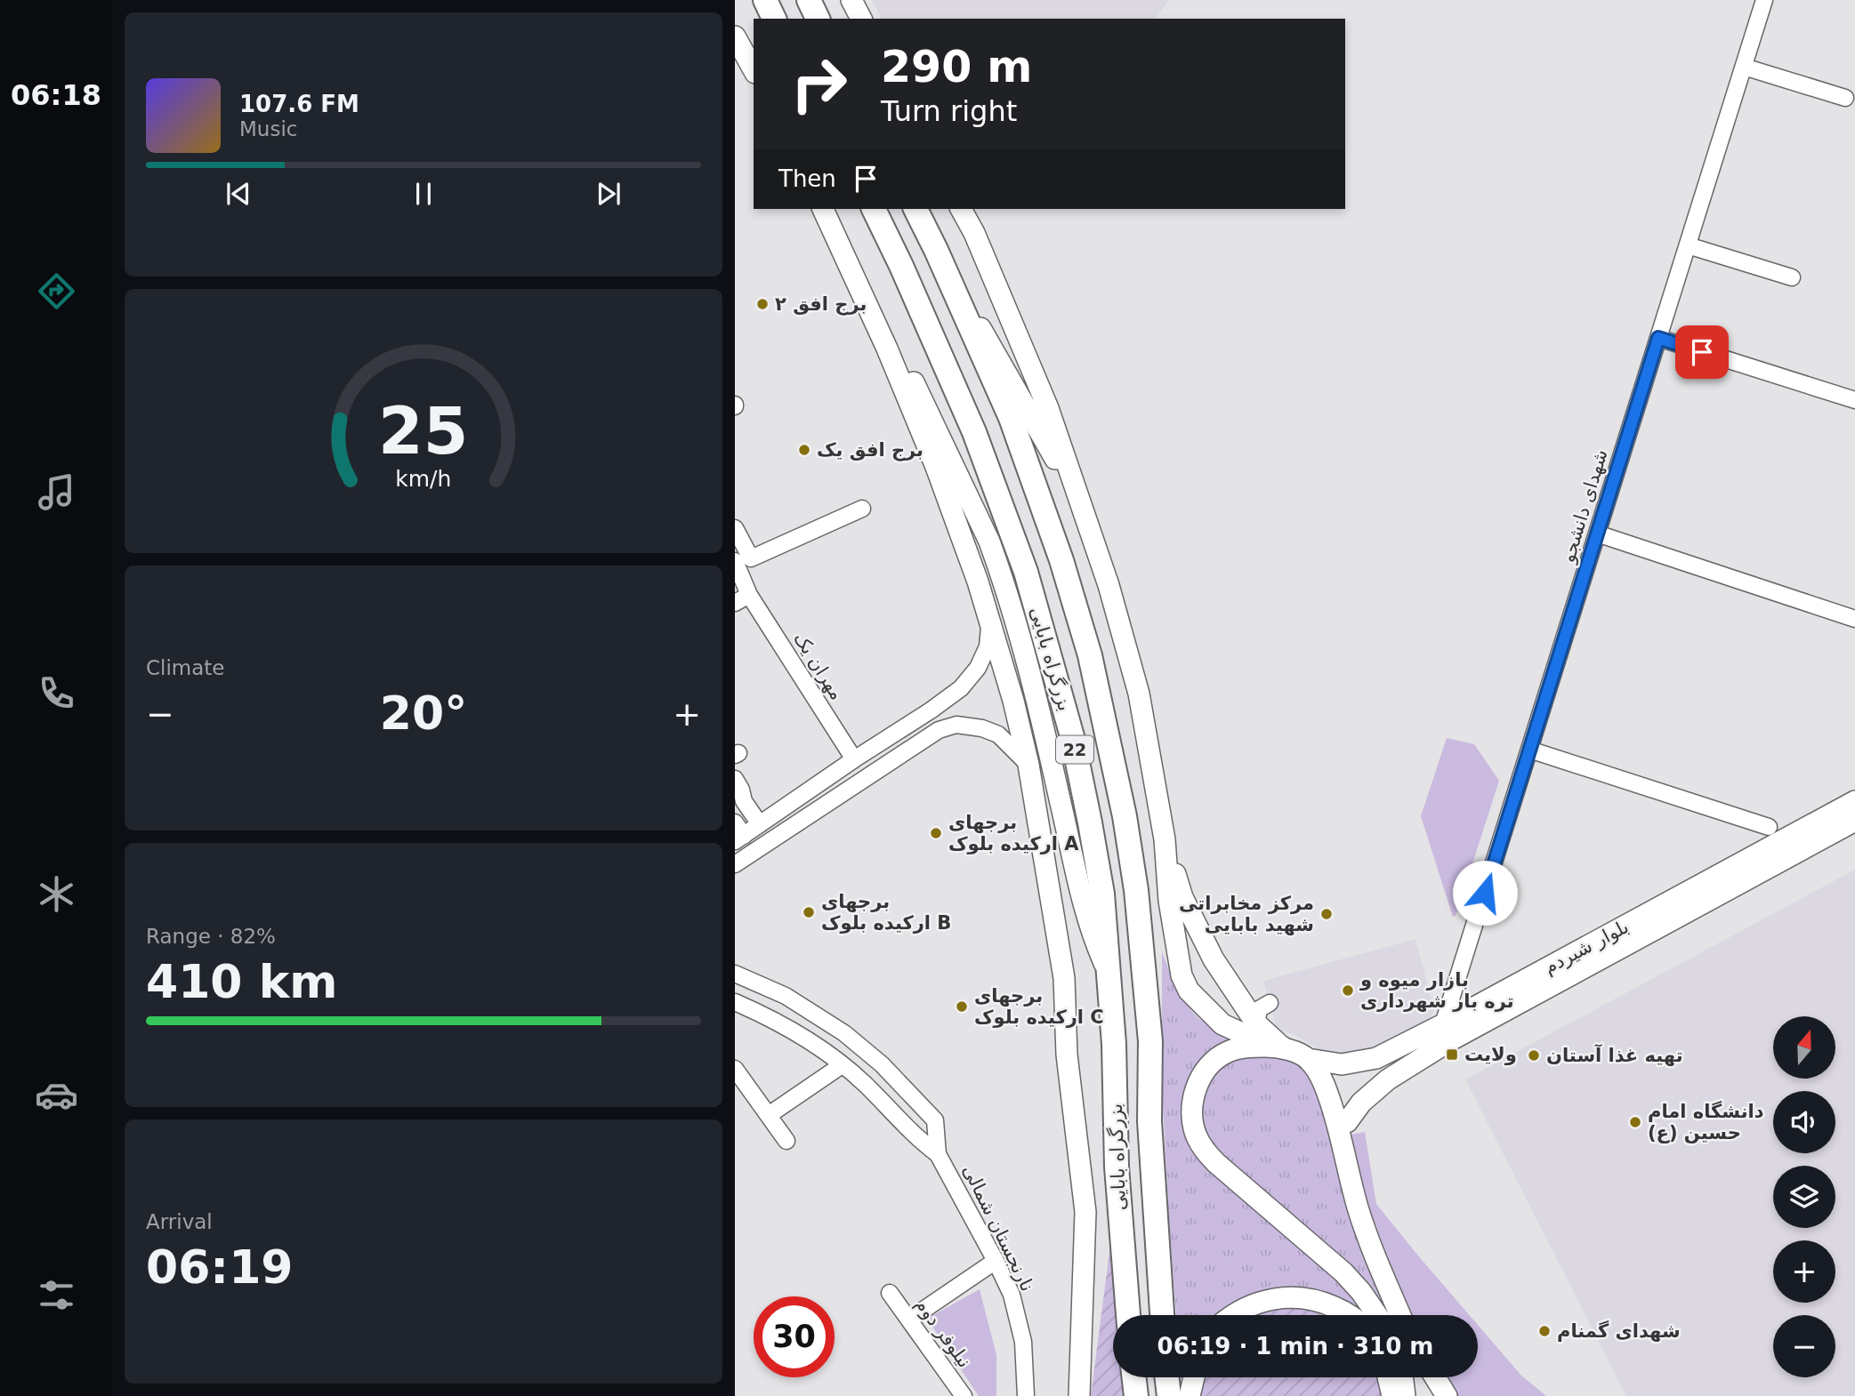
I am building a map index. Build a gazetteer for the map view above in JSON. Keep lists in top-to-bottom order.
{
  "streets": {
    "highway": ["بزرگراه بابایی", "22"],
    "main road": ["بلوار شیردم"],
    "street": [
      "شهدای دانشجو",
      "مهران یک",
      "نارنجستان شمالی",
      "نیلوفر دوم"
    ]
  },
  "crossings": [
    ["شهدای دانشجو", "بلوار شیردم"]
  ],
  "places": {
    "other": [
      "برج افق ۲",
      "برج افق یک",
      "برجهای ارکیده بلوک A",
      "برجهای ارکیده بلوک B",
      "مرکز مخابراتی شهید بابایی",
      "بازار میوه و تره بار شهرداری",
      "برجهای ارکیده بلوک C",
      "تهیه غذا آستان",
      "دانشگاه امام حسین (ع)",
      "شهدای گمنام"
    ],
    "transit": ["ولایت"]
  },
  "north": "top",
  "page": {
    "tabs": "06:18",
    "turn": ["290 m", "Turn right"],
    "song": ["107.6 FM", "Music"],
    "then": "Then",
    "tile": [
      "Climate",
      ["Range · 82%", "410 km"],
      ["Arrival", "06:19"]
    ],
    "heat": ["−", "20°", "+"],
    "map_buttons": ["+", "−"],
    "limit": "30",
    "trip": "06:19 · 1 min · 310 m",
    "gauge": ["25", "km/h"]
  }
}
